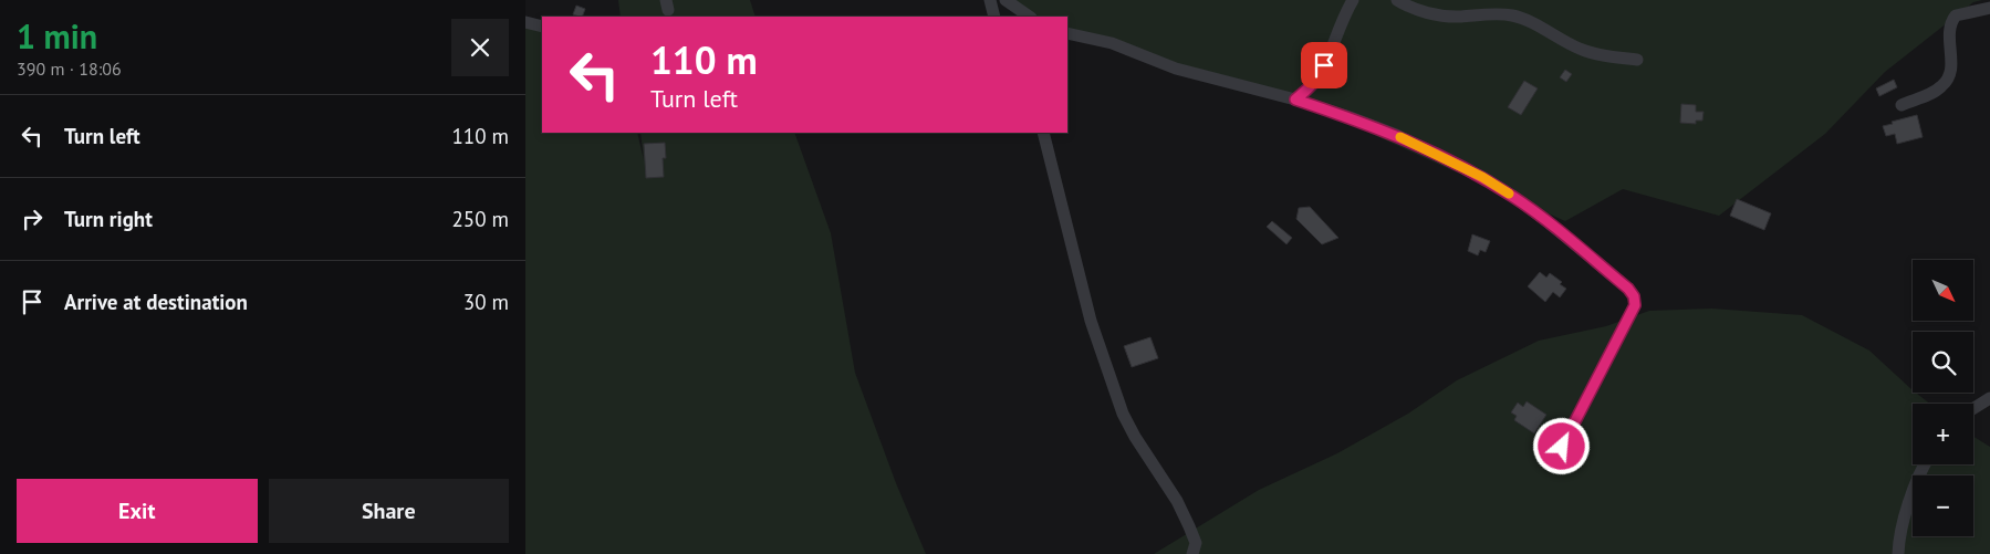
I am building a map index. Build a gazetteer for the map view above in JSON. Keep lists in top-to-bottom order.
{
  "north": "bottom right",
  "page": {
    "heading": ["1 min", "390 m · 18:06"],
    "turn": ["110 m", "Turn left"],
    "list": [
      {
        "name": "Turn left",
        "value": "110 m"
      },
      {
        "name": "Turn right",
        "value": "250 m"
      },
      {
        "name": "Arrive at destination",
        "value": "30 m"
      }
    ],
    "map_buttons": ["+", "−"],
    "buttons": ["Exit", "Share"]
  }
}
